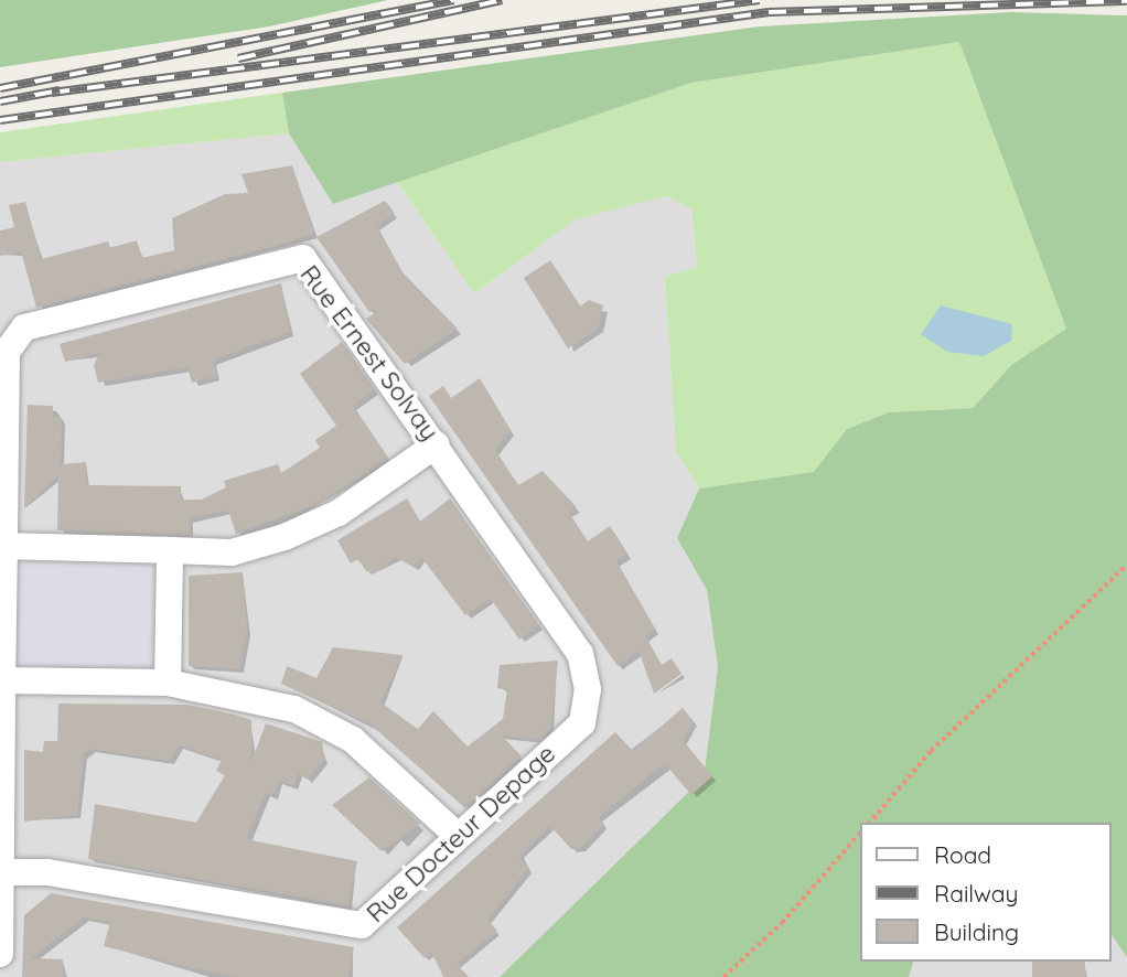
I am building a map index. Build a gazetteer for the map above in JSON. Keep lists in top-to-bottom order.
{
  "streets": {
    "street": ["Rue Ernest Solvay", "Rue Docteur Depage"]
  },
  "crossings": [
    ["Rue Ernest Solvay", "Rue Docteur Depage"]
  ],
  "legend": ["Road", "Railway", "Building"]
}
